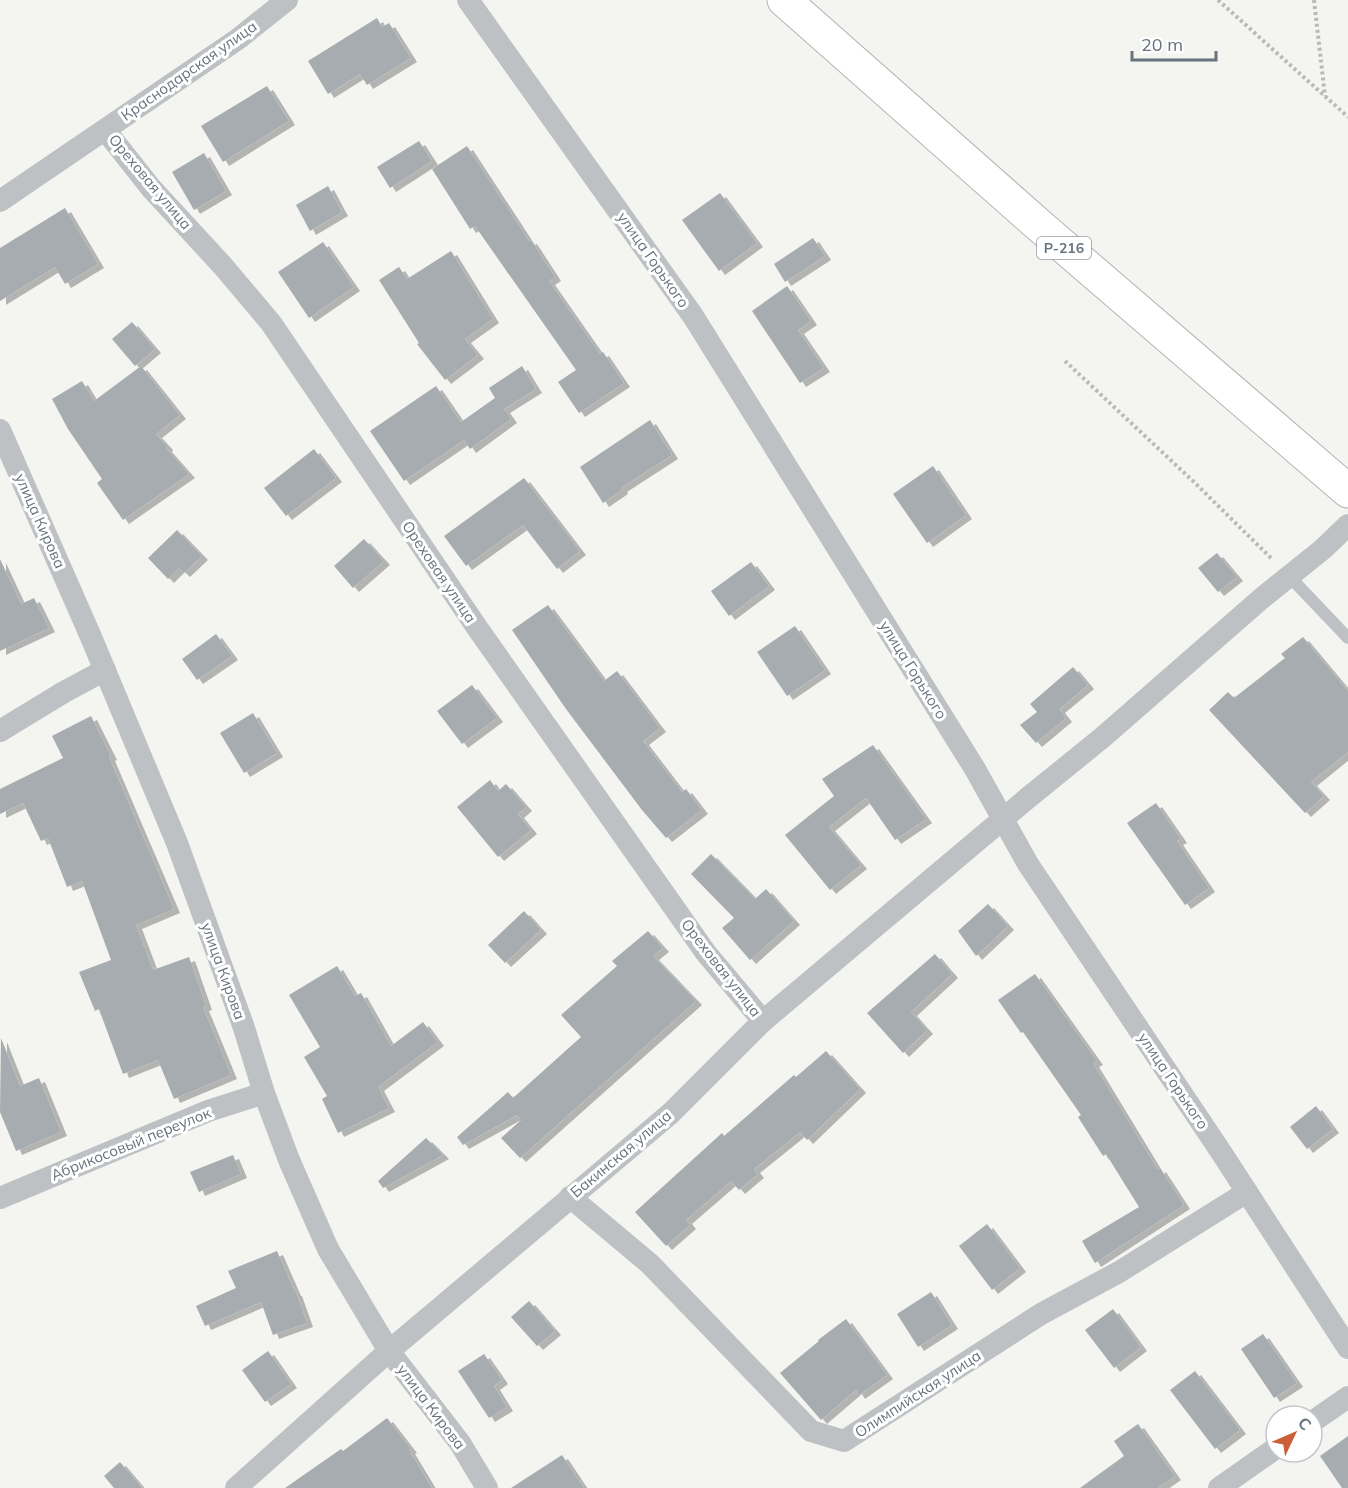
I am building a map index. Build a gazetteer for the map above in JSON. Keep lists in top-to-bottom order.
{
  "streets": {
    "highway": ["Р-216"],
    "street": [
      "Краснодарская улица",
      "Ореховая улица",
      "улица Горького",
      "улица Кирова",
      "Абрикосовый переулок",
      "Бакинская улица",
      "Олимпийская улица"
    ]
  },
  "crossings": [
    ["Краснодарская улица", "Ореховая улица"],
    ["Ореховая улица", "Бакинская улица"],
    ["улица Горького", "Бакинская улица"],
    ["улица Горького", "Олимпийская улица"],
    ["улица Кирова", "Абрикосовый переулок"],
    ["улица Кирова", "Бакинская улица"],
    ["Бакинская улица", "Олимпийская улица"]
  ],
  "scale_bar": "20 m",
  "north": "top right"
}
